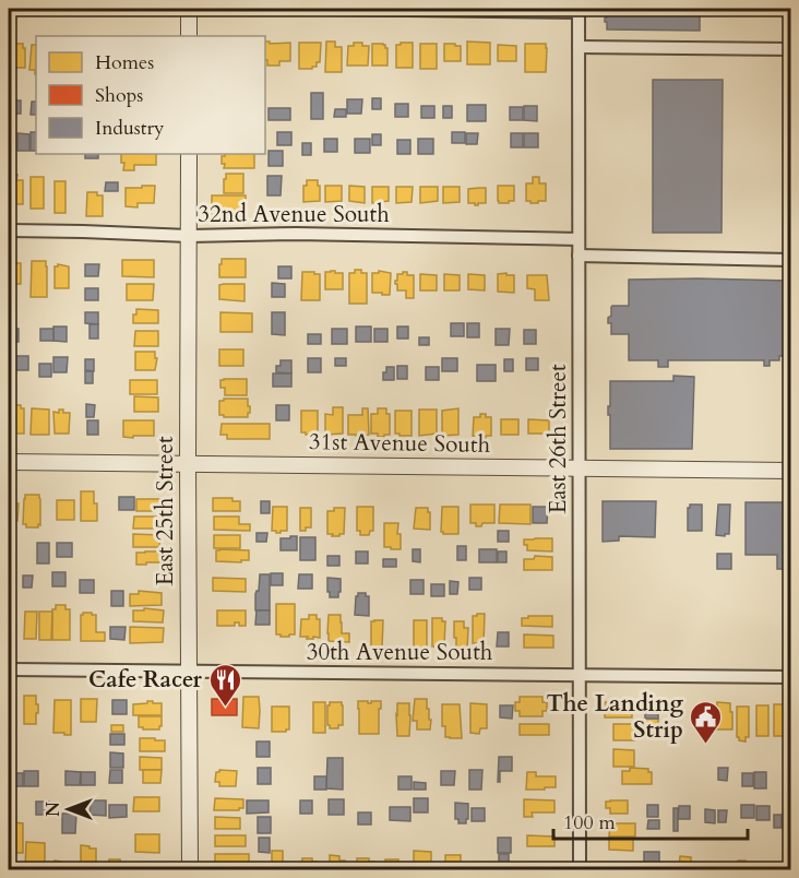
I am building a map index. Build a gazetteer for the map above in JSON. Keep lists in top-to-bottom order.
{
  "streets": {
    "street": [
      "32nd Avenue South",
      "East 26th Street",
      "31st Avenue South",
      "East 25th Street",
      "30th Avenue South"
    ]
  },
  "crossings": [
    ["32nd Avenue South", "East 26th Street"],
    ["32nd Avenue South", "East 25th Street"],
    ["East 26th Street", "31st Avenue South"],
    ["East 26th Street", "30th Avenue South"],
    ["31st Avenue South", "East 25th Street"],
    ["East 25th Street", "30th Avenue South"]
  ],
  "places": {
    "restaurant": ["Cafe Racer"],
    "public building": ["The Landing Strip"]
  },
  "legend": ["Homes", "Shops", "Industry"],
  "scale_bar": "100 m",
  "north": "left"
}
